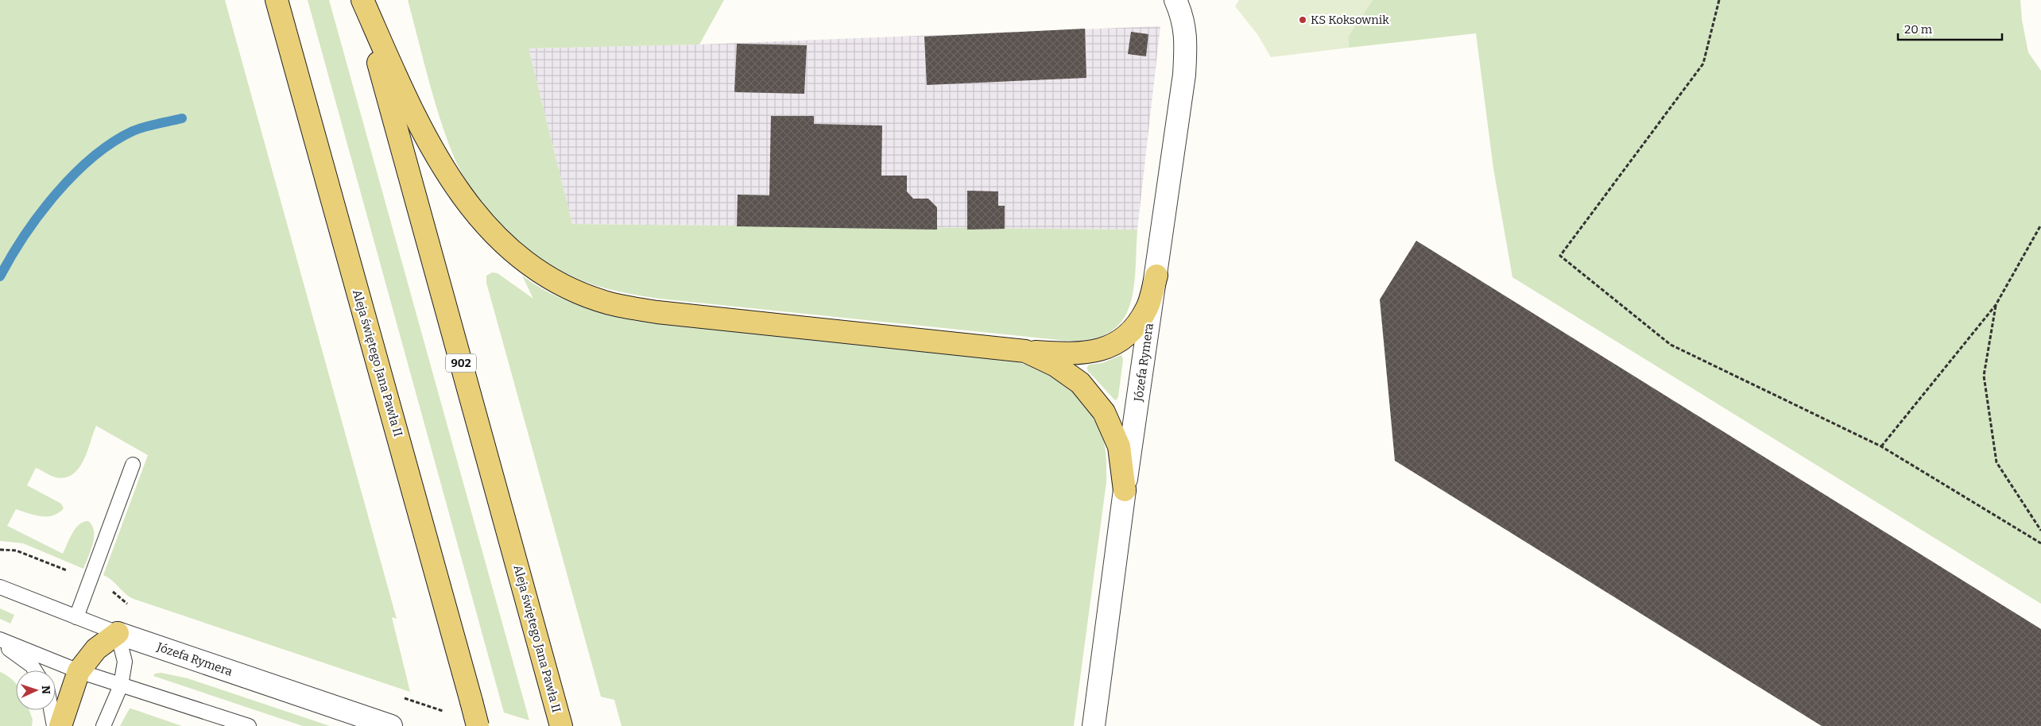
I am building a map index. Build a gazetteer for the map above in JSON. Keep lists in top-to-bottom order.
{
  "streets": {
    "main road": ["Aleja świętego Jana Pawła II", "902"],
    "street": ["Józefa Rymera"]
  },
  "places": ["KS Koksownik"],
  "scale_bar": "20 m",
  "north": "right"
}
